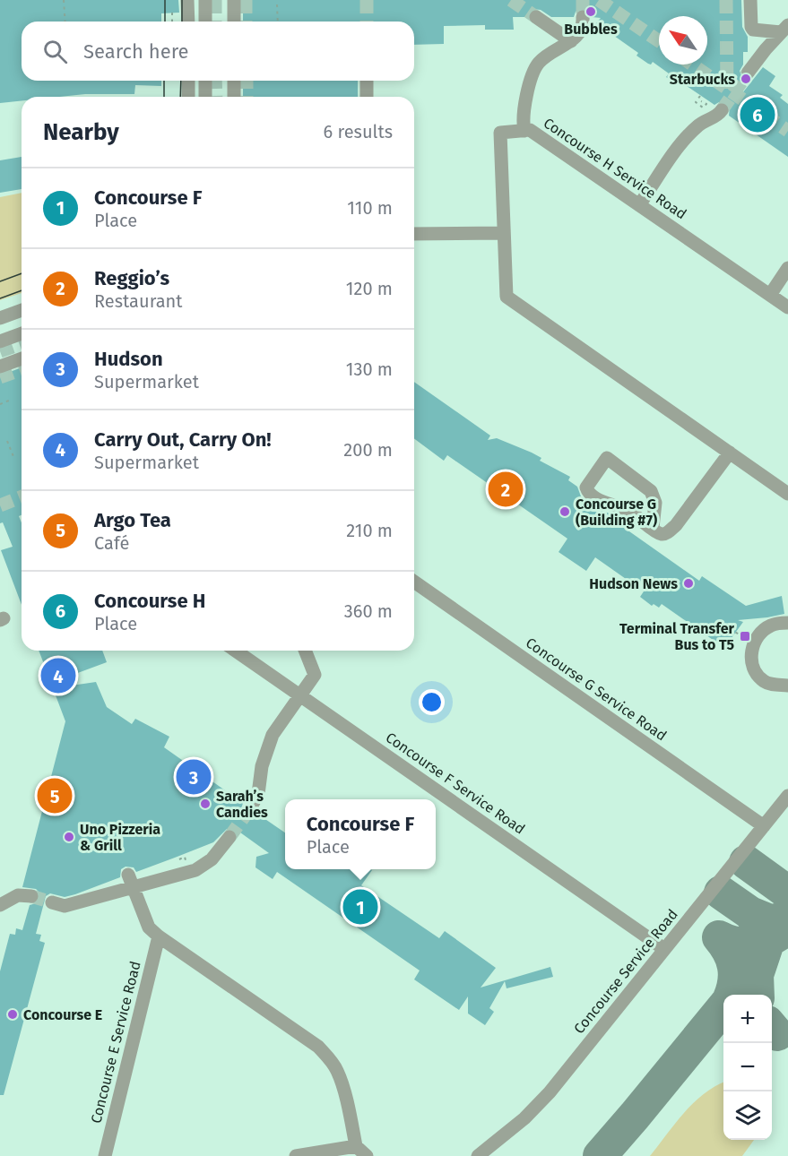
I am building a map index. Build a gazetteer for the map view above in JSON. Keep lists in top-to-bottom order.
{
  "streets": {
    "street": [
      "Concourse H Service Road",
      "Concourse G Service Road",
      "Concourse F Service Road",
      "Concourse Service Road",
      "Concourse E Service Road"
    ]
  },
  "crossings": [
    ["Concourse G Service Road", "Concourse Service Road"],
    ["Concourse F Service Road", "Concourse Service Road"]
  ],
  "places": {
    "other": [
      "Bubbles",
      "Starbucks",
      "Concourse G (Building #7)",
      "Hudson News",
      "Sarah’s Candies",
      "Uno Pizzeria & Grill",
      "Concourse E"
    ],
    "transit": ["Terminal Transfer Bus to T5"]
  },
  "north": "top left",
  "page": {
    "search": "Search here",
    "pins": [
      "6",
      "2",
      "4",
      "3",
      "5",
      "1"
    ],
    "heading": ["Nearby", "6 results"],
    "list": [
      {
        "mark": "1",
        "name": "Concourse F",
        "note": "Place",
        "value": "110 m"
      },
      {
        "mark": "2",
        "name": "Reggio’s",
        "note": "Restaurant",
        "value": "120 m"
      },
      {
        "mark": "3",
        "name": "Hudson",
        "note": "Supermarket",
        "value": "130 m"
      },
      {
        "mark": "4",
        "name": "Carry Out, Carry On!",
        "note": "Supermarket",
        "value": "200 m"
      },
      {
        "mark": "5",
        "name": "Argo Tea",
        "note": "Café",
        "value": "210 m"
      },
      {
        "mark": "6",
        "name": "Concourse H",
        "note": "Place",
        "value": "360 m"
      }
    ],
    "popup": ["Concourse F", "Place"],
    "map_buttons": ["+", "−"]
  }
}
